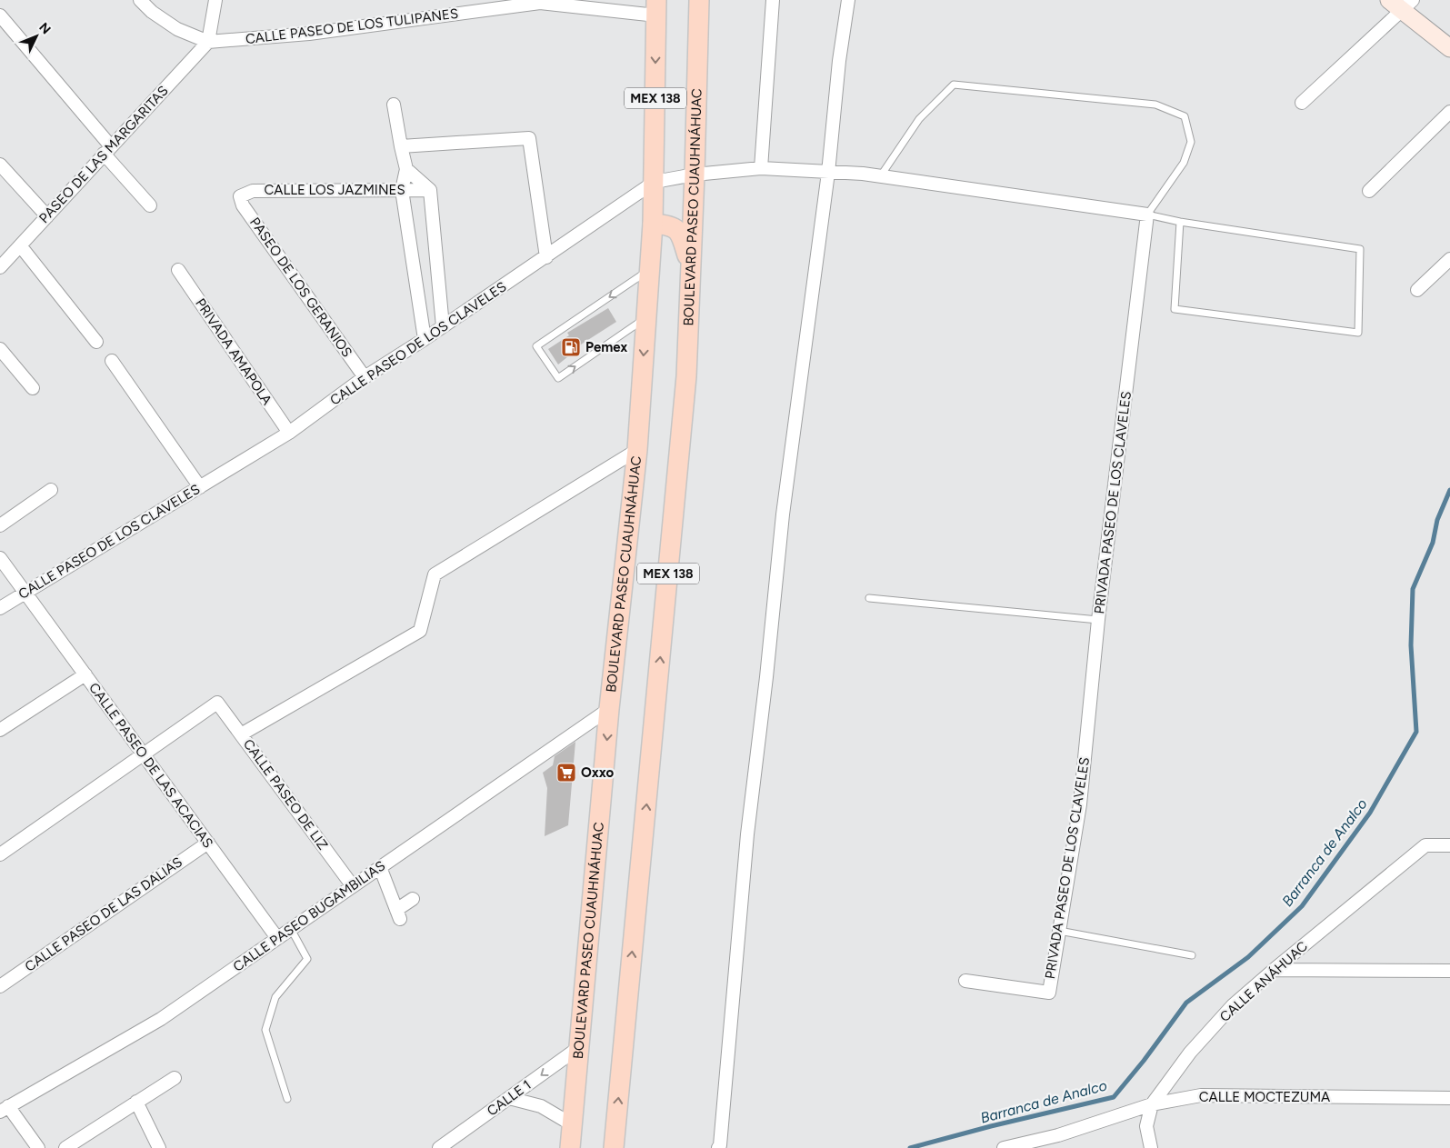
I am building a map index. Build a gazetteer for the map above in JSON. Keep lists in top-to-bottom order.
{
  "streets": {
    "main road": ["MEX 138", "BOULEVARD PASEO CUAUHNÁHUAC"],
    "street": [
      "CALLE PASEO DE LOS TULIPANES",
      "PASEO DE LAS MARGARITAS",
      "CALLE LOS JAZMINES",
      "PASEO DE LOS GERANIOS",
      "CALLE PASEO DE LOS CLAVELES",
      "PRIVADA AMAPOLA",
      "PRIVADA PASEO DE LOS CLAVELES",
      "CALLE PASEO DE LAS ACACIAS",
      "CALLE PASEO DE LIZ",
      "CALLE PASEO DE LAS DALIAS",
      "CALLE PASEO BUGAMBILIAS",
      "CALLE ANÁHUAC",
      "CALLE MOCTEZUMA",
      "CALLE 1"
    ]
  },
  "crossings": [
    ["CALLE PASEO DE LOS TULIPANES", "PASEO DE LAS MARGARITAS"],
    ["CALLE PASEO DE LOS TULIPANES", "BOULEVARD PASEO CUAUHNÁHUAC"],
    ["CALLE LOS JAZMINES", "PASEO DE LOS GERANIOS"],
    ["BOULEVARD PASEO CUAUHNÁHUAC", "CALLE PASEO DE LOS CLAVELES"],
    ["BOULEVARD PASEO CUAUHNÁHUAC", "CALLE PASEO BUGAMBILIAS"],
    ["BOULEVARD PASEO CUAUHNÁHUAC", "CALLE 1"],
    ["PASEO DE LOS GERANIOS", "CALLE PASEO DE LOS CLAVELES"],
    ["CALLE PASEO DE LOS CLAVELES", "PRIVADA AMAPOLA"],
    ["CALLE PASEO DE LOS CLAVELES", "CALLE PASEO DE LAS ACACIAS"],
    ["CALLE PASEO DE LAS ACACIAS", "CALLE PASEO DE LIZ"],
    ["CALLE PASEO DE LAS ACACIAS", "CALLE PASEO DE LAS DALIAS"],
    ["CALLE PASEO DE LAS ACACIAS", "CALLE PASEO BUGAMBILIAS"],
    ["CALLE PASEO DE LIZ", "CALLE PASEO BUGAMBILIAS"],
    ["CALLE ANÁHUAC", "CALLE MOCTEZUMA"]
  ],
  "one_way": ["CALLE 1"],
  "water": ["Barranca de Analco"],
  "places": {
    "fuel station": ["Pemex"],
    "supermarket": ["Oxxo"]
  },
  "north": "top right"
}
